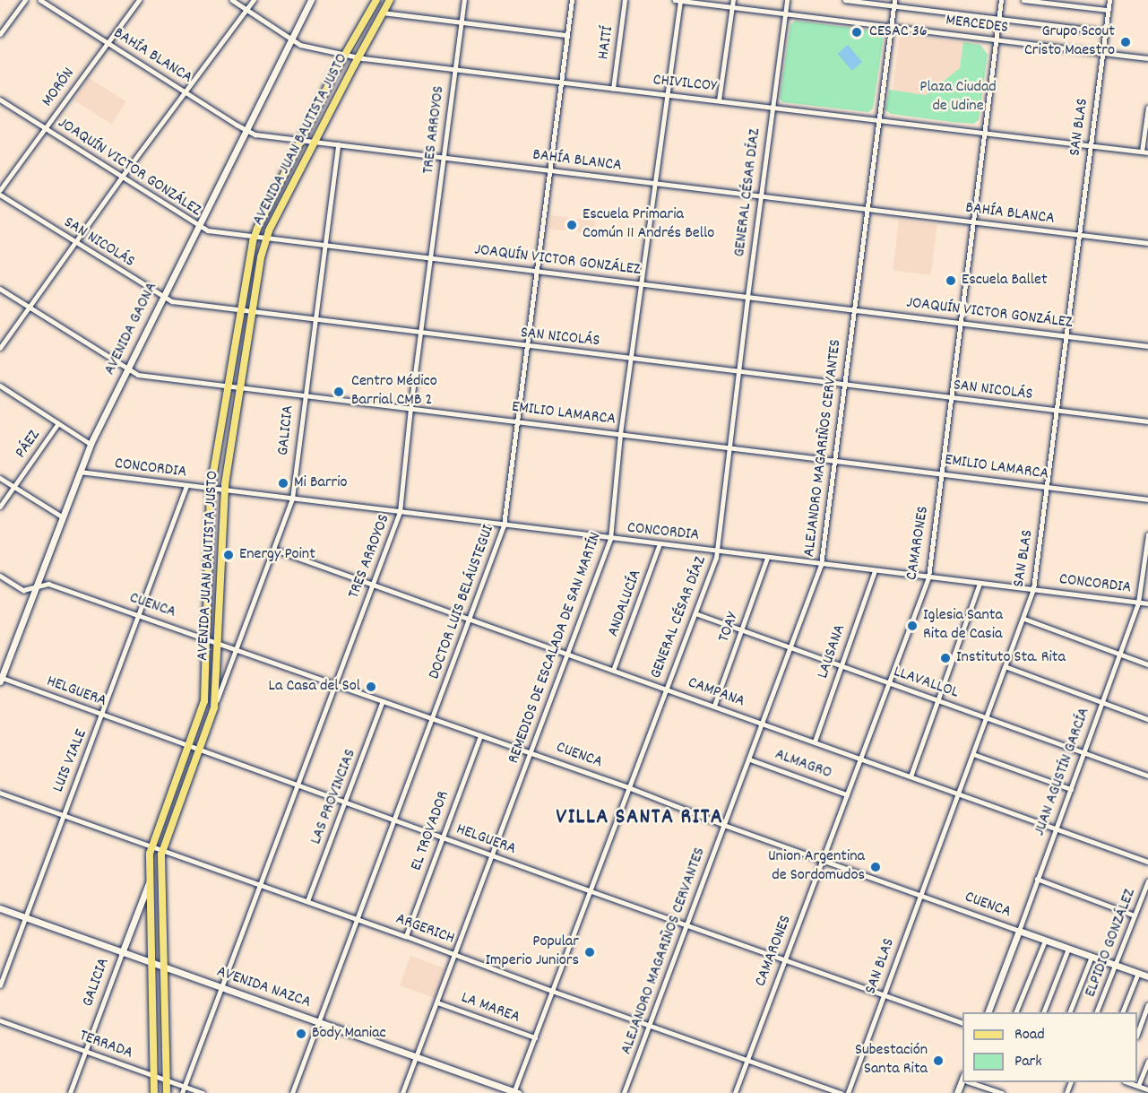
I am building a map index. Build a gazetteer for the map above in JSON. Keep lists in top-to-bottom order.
{
  "streets": {
    "main road": [
      "AVENIDA JUAN BAUTISTA JUSTO",
      "AVENIDA GAONA",
      "GALICIA",
      "CUENCA",
      "JUAN AGUSTÍN GARCÍA",
      "AVENIDA NAZCA"
    ],
    "street": [
      "MERCEDES",
      "HAITÍ",
      "BAHÍA BLANCA",
      "CHIVILCOY",
      "MORÓN",
      "SAN BLAS",
      "TRES ARROYOS",
      "JOAQUÍN VICTOR GONZÁLEZ",
      "GENERAL CÉSAR DÍAZ",
      "SAN NICOLÁS",
      "EMILIO LAMARCA",
      "PÁEZ",
      "ALEJANDRO MAGARIÑOS CERVANTES",
      "CONCORDIA",
      "CAMARONES",
      "DOCTOR LUIS BELÁUSTEGUI",
      "ANDALUCÍA",
      "TOAY",
      "REMEDIOS DE ESCALADA DE SAN MARTÍN",
      "LAUSANA",
      "LLAVALLOL",
      "HELGUERA",
      "CAMPANA",
      "LUIS VIALE",
      "ALMAGRO",
      "LAS PROVINCIAS",
      "EL TROVADOR",
      "ARGERICH",
      "ELPIDIO GONZÁLEZ",
      "LA MAREA",
      "TERRADA"
    ]
  },
  "crossings": [
    ["MERCEDES", "SAN BLAS"],
    ["MERCEDES", "GENERAL CÉSAR DÍAZ"],
    ["MERCEDES", "ALEJANDRO MAGARIÑOS CERVANTES"],
    ["MERCEDES", "CAMARONES"],
    ["MERCEDES", "REMEDIOS DE ESCALADA DE SAN MARTÍN"],
    ["HAITÍ", "CHIVILCOY"],
    ["BAHÍA BLANCA", "MORÓN"],
    ["BAHÍA BLANCA", "SAN BLAS"],
    ["BAHÍA BLANCA", "TRES ARROYOS"],
    ["BAHÍA BLANCA", "AVENIDA JUAN BAUTISTA JUSTO"],
    ["BAHÍA BLANCA", "GENERAL CÉSAR DÍAZ"],
    ["BAHÍA BLANCA", "AVENIDA GAONA"],
    ["BAHÍA BLANCA", "GALICIA"],
    ["BAHÍA BLANCA", "ALEJANDRO MAGARIÑOS CERVANTES"],
    ["BAHÍA BLANCA", "CAMARONES"],
    ["BAHÍA BLANCA", "DOCTOR LUIS BELÁUSTEGUI"],
    ["BAHÍA BLANCA", "REMEDIOS DE ESCALADA DE SAN MARTÍN"],
    ["CHIVILCOY", "SAN BLAS"],
    ["CHIVILCOY", "TRES ARROYOS"],
    ["CHIVILCOY", "AVENIDA JUAN BAUTISTA JUSTO"],
    ["CHIVILCOY", "GENERAL CÉSAR DÍAZ"],
    ["CHIVILCOY", "AVENIDA GAONA"],
    ["CHIVILCOY", "ALEJANDRO MAGARIÑOS CERVANTES"],
    ["CHIVILCOY", "CAMARONES"],
    ["CHIVILCOY", "DOCTOR LUIS BELÁUSTEGUI"],
    ["CHIVILCOY", "REMEDIOS DE ESCALADA DE SAN MARTÍN"],
    ["MORÓN", "JOAQUÍN VICTOR GONZÁLEZ"],
    ["MORÓN", "SAN NICOLÁS"],
    ["SAN BLAS", "JOAQUÍN VICTOR GONZÁLEZ"],
    ["SAN BLAS", "SAN NICOLÁS"],
    ["SAN BLAS", "EMILIO LAMARCA"],
    ["SAN BLAS", "CONCORDIA"],
    ["SAN BLAS", "CUENCA"],
    ["SAN BLAS", "LLAVALLOL"],
    ["SAN BLAS", "HELGUERA"],
    ["SAN BLAS", "CAMPANA"],
    ["TRES ARROYOS", "JOAQUÍN VICTOR GONZÁLEZ"],
    ["TRES ARROYOS", "SAN NICOLÁS"],
    ["TRES ARROYOS", "EMILIO LAMARCA"],
    ["TRES ARROYOS", "CONCORDIA"],
    ["TRES ARROYOS", "CUENCA"],
    ["TRES ARROYOS", "HELGUERA"],
    ["TRES ARROYOS", "CAMPANA"],
    ["TRES ARROYOS", "ARGERICH"],
    ["TRES ARROYOS", "AVENIDA NAZCA"],
    ["TRES ARROYOS", "TERRADA"],
    ["AVENIDA JUAN BAUTISTA JUSTO", "JOAQUÍN VICTOR GONZÁLEZ"],
    ["AVENIDA JUAN BAUTISTA JUSTO", "SAN NICOLÁS"],
    ["AVENIDA JUAN BAUTISTA JUSTO", "EMILIO LAMARCA"],
    ["AVENIDA JUAN BAUTISTA JUSTO", "GALICIA"],
    ["AVENIDA JUAN BAUTISTA JUSTO", "CONCORDIA"],
    ["AVENIDA JUAN BAUTISTA JUSTO", "CUENCA"],
    ["AVENIDA JUAN BAUTISTA JUSTO", "HELGUERA"],
    ["AVENIDA JUAN BAUTISTA JUSTO", "ARGERICH"],
    ["AVENIDA JUAN BAUTISTA JUSTO", "AVENIDA NAZCA"],
    ["AVENIDA JUAN BAUTISTA JUSTO", "TERRADA"],
    ["JOAQUÍN VICTOR GONZÁLEZ", "GENERAL CÉSAR DÍAZ"],
    ["JOAQUÍN VICTOR GONZÁLEZ", "AVENIDA GAONA"],
    ["JOAQUÍN VICTOR GONZÁLEZ", "GALICIA"],
    ["JOAQUÍN VICTOR GONZÁLEZ", "ALEJANDRO MAGARIÑOS CERVANTES"],
    ["JOAQUÍN VICTOR GONZÁLEZ", "CAMARONES"],
    ["JOAQUÍN VICTOR GONZÁLEZ", "DOCTOR LUIS BELÁUSTEGUI"],
    ["JOAQUÍN VICTOR GONZÁLEZ", "REMEDIOS DE ESCALADA DE SAN MARTÍN"],
    ["GENERAL CÉSAR DÍAZ", "SAN NICOLÁS"],
    ["GENERAL CÉSAR DÍAZ", "EMILIO LAMARCA"],
    ["GENERAL CÉSAR DÍAZ", "CONCORDIA"],
    ["GENERAL CÉSAR DÍAZ", "CUENCA"],
    ["GENERAL CÉSAR DÍAZ", "LLAVALLOL"],
    ["GENERAL CÉSAR DÍAZ", "HELGUERA"],
    ["GENERAL CÉSAR DÍAZ", "CAMPANA"],
    ["GENERAL CÉSAR DÍAZ", "ARGERICH"],
    ["GENERAL CÉSAR DÍAZ", "AVENIDA NAZCA"],
    ["GENERAL CÉSAR DÍAZ", "LA MAREA"],
    ["SAN NICOLÁS", "AVENIDA GAONA"],
    ["SAN NICOLÁS", "GALICIA"],
    ["SAN NICOLÁS", "ALEJANDRO MAGARIÑOS CERVANTES"],
    ["SAN NICOLÁS", "CAMARONES"],
    ["SAN NICOLÁS", "DOCTOR LUIS BELÁUSTEGUI"],
    ["SAN NICOLÁS", "REMEDIOS DE ESCALADA DE SAN MARTÍN"],
    ["AVENIDA GAONA", "EMILIO LAMARCA"],
    ["AVENIDA GAONA", "CONCORDIA"],
    ["AVENIDA GAONA", "CUENCA"],
    ["AVENIDA GAONA", "HELGUERA"],
    ["EMILIO LAMARCA", "GALICIA"],
    ["EMILIO LAMARCA", "ALEJANDRO MAGARIÑOS CERVANTES"],
    ["EMILIO LAMARCA", "CAMARONES"],
    ["EMILIO LAMARCA", "DOCTOR LUIS BELÁUSTEGUI"],
    ["EMILIO LAMARCA", "REMEDIOS DE ESCALADA DE SAN MARTÍN"],
    ["GALICIA", "CONCORDIA"],
    ["GALICIA", "CUENCA"],
    ["GALICIA", "CAMPANA"],
    ["GALICIA", "AVENIDA NAZCA"],
    ["GALICIA", "TERRADA"],
    ["ALEJANDRO MAGARIÑOS CERVANTES", "CONCORDIA"],
    ["ALEJANDRO MAGARIÑOS CERVANTES", "CUENCA"],
    ["ALEJANDRO MAGARIÑOS CERVANTES", "LLAVALLOL"],
    ["ALEJANDRO MAGARIÑOS CERVANTES", "HELGUERA"],
    ["ALEJANDRO MAGARIÑOS CERVANTES", "CAMPANA"],
    ["ALEJANDRO MAGARIÑOS CERVANTES", "ALMAGRO"],
    ["ALEJANDRO MAGARIÑOS CERVANTES", "ARGERICH"],
    ["CONCORDIA", "CAMARONES"],
    ["CONCORDIA", "DOCTOR LUIS BELÁUSTEGUI"],
    ["CONCORDIA", "ANDALUCÍA"],
    ["CONCORDIA", "TOAY"],
    ["CONCORDIA", "REMEDIOS DE ESCALADA DE SAN MARTÍN"],
    ["CONCORDIA", "LAUSANA"],
    ["CONCORDIA", "LUIS VIALE"],
    ["CONCORDIA", "JUAN AGUSTÍN GARCÍA"],
    ["CAMARONES", "CUENCA"],
    ["CAMARONES", "LLAVALLOL"],
    ["CAMARONES", "HELGUERA"],
    ["CAMARONES", "CAMPANA"],
    ["CAMARONES", "ALMAGRO"],
    ["CAMARONES", "ARGERICH"],
    ["DOCTOR LUIS BELÁUSTEGUI", "CUENCA"],
    ["DOCTOR LUIS BELÁUSTEGUI", "HELGUERA"],
    ["DOCTOR LUIS BELÁUSTEGUI", "CAMPANA"],
    ["DOCTOR LUIS BELÁUSTEGUI", "ARGERICH"],
    ["DOCTOR LUIS BELÁUSTEGUI", "AVENIDA NAZCA"],
    ["ANDALUCÍA", "CAMPANA"],
    ["CUENCA", "REMEDIOS DE ESCALADA DE SAN MARTÍN"],
    ["CUENCA", "LUIS VIALE"],
    ["CUENCA", "JUAN AGUSTÍN GARCÍA"],
    ["CUENCA", "LAS PROVINCIAS"],
    ["CUENCA", "EL TROVADOR"],
    ["CUENCA", "ELPIDIO GONZÁLEZ"],
    ["TOAY", "LLAVALLOL"],
    ["TOAY", "CAMPANA"],
    ["REMEDIOS DE ESCALADA DE SAN MARTÍN", "HELGUERA"],
    ["REMEDIOS DE ESCALADA DE SAN MARTÍN", "CAMPANA"],
    ["REMEDIOS DE ESCALADA DE SAN MARTÍN", "ARGERICH"],
    ["REMEDIOS DE ESCALADA DE SAN MARTÍN", "AVENIDA NAZCA"],
    ["REMEDIOS DE ESCALADA DE SAN MARTÍN", "LA MAREA"],
    ["LAUSANA", "LLAVALLOL"],
    ["LAUSANA", "CAMPANA"],
    ["LLAVALLOL", "JUAN AGUSTÍN GARCÍA"],
    ["HELGUERA", "LUIS VIALE"],
    ["HELGUERA", "LAS PROVINCIAS"],
    ["HELGUERA", "EL TROVADOR"],
    ["CAMPANA", "JUAN AGUSTÍN GARCÍA"],
    ["LUIS VIALE", "ARGERICH"],
    ["LUIS VIALE", "AVENIDA NAZCA"],
    ["LAS PROVINCIAS", "ARGERICH"],
    ["EL TROVADOR", "ARGERICH"]
  ],
  "districts": ["VILLA SANTA RITA"],
  "parks": ["Plaza Ciudad de Udine"],
  "places": [
    "CESAC 36",
    "Grupo Scout Cristo Maestro",
    "Escuela Primaria Común 11 Andrés Bello",
    "Escuela Ballet",
    "Centro Médico Barrial CMB 2",
    "Mi Barrio",
    "Energy Point",
    "Iglesia Santa Rita de Casia",
    "Instituto Sta. Rita",
    "La Casa del Sol",
    "Union Argentina de Sordomudos",
    "Popular Imperio Juniors",
    "Body Maniac",
    "Subestación Santa Rita"
  ],
  "legend": ["Road", "Park"]
}
